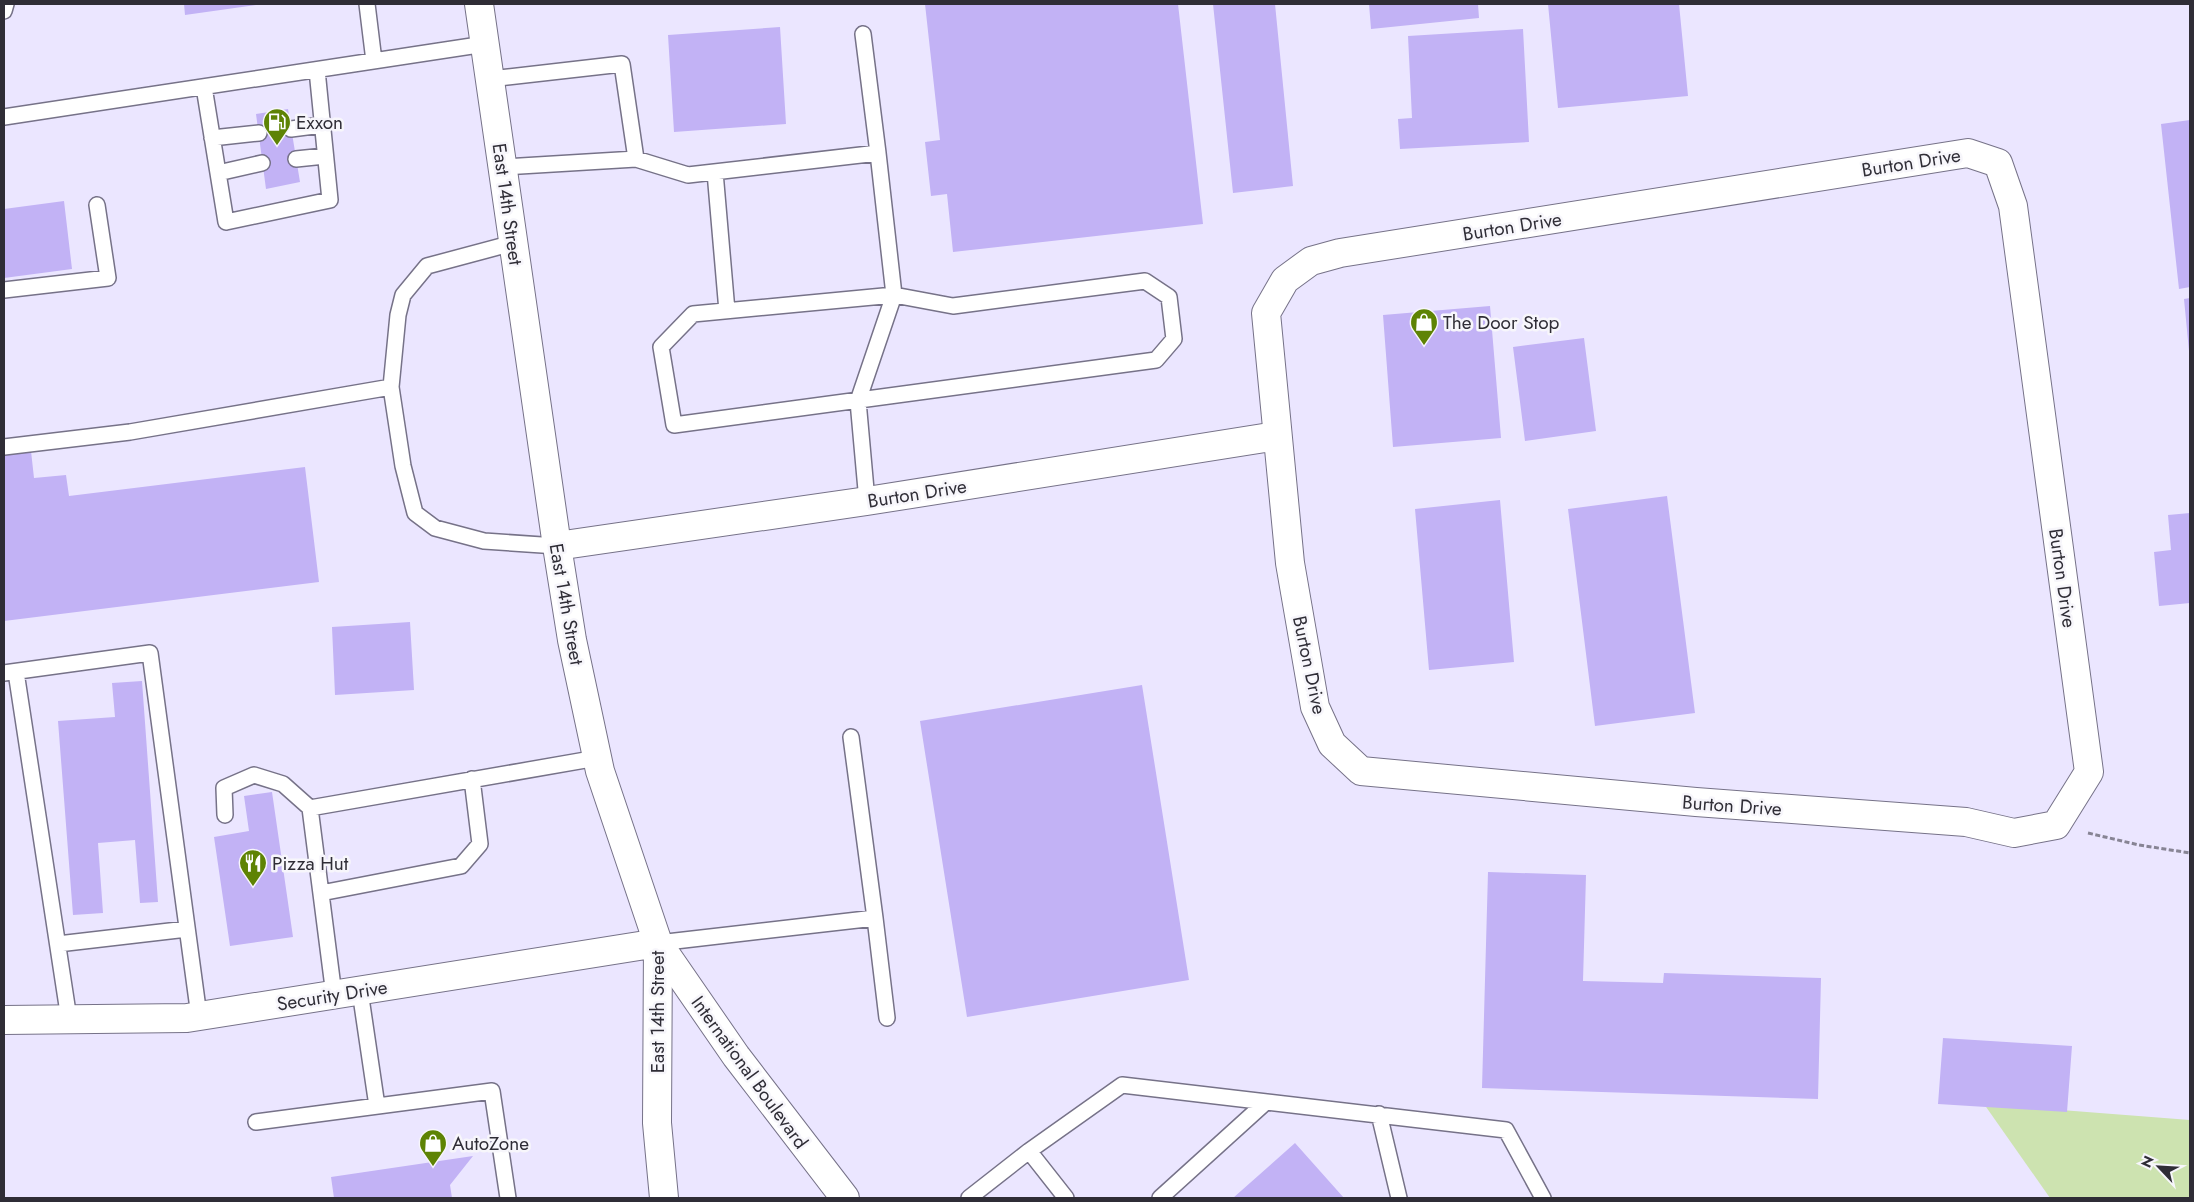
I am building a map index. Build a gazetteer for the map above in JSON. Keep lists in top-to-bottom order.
{
  "streets": {
    "street": [
      "Burton Drive",
      "East 14th Street",
      "Security Drive",
      "International Boulevard"
    ]
  },
  "crossings": [
    ["Burton Drive", "East 14th Street"],
    ["East 14th Street", "Security Drive"],
    ["East 14th Street", "International Boulevard"],
    ["Security Drive", "International Boulevard"]
  ],
  "places": {
    "fuel station": ["Exxon"],
    "shop": ["The Door Stop", "AutoZone"],
    "restaurant": ["Pizza Hut"]
  },
  "north": "top left"
}
